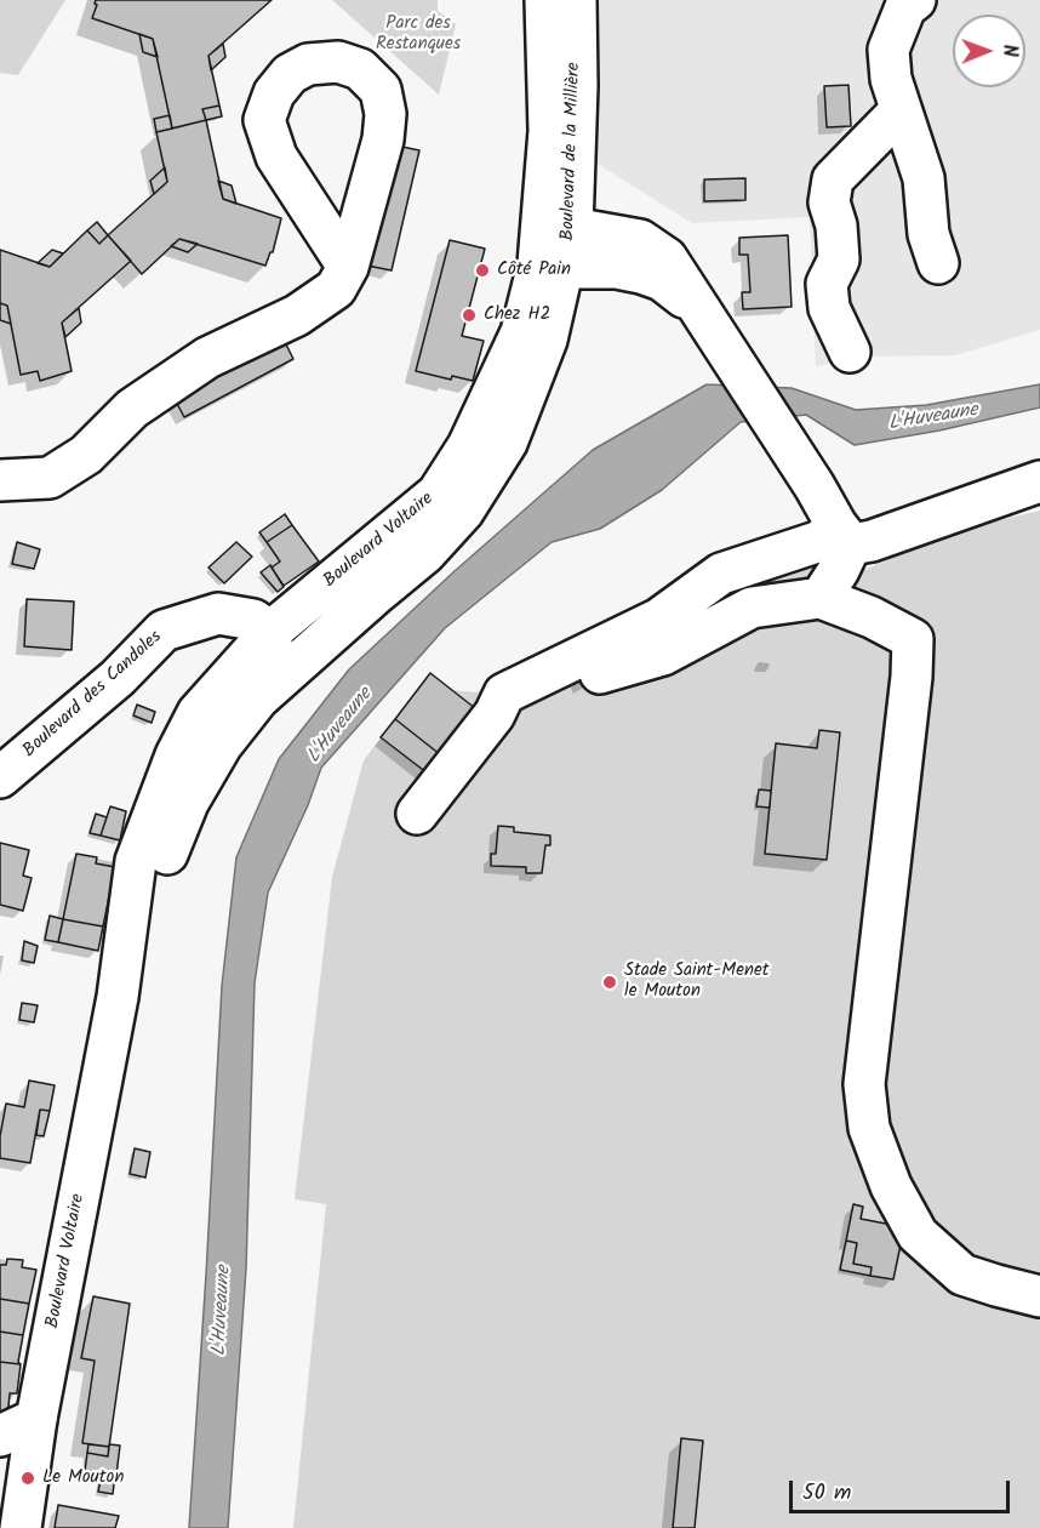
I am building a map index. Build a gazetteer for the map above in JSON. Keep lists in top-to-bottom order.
{
  "streets": {
    "main road": ["Boulevard de la Millière", "Boulevard Voltaire", "Boulevard des Candoles"]
  },
  "crossings": [
    ["Boulevard de la Millière", "Boulevard Voltaire"],
    ["Boulevard Voltaire", "Boulevard des Candoles"]
  ],
  "water": ["L'Huveaune"],
  "parks": ["Parc des Restanques"],
  "places": [
    "Côté Pain",
    "Chez H2",
    "Stade Saint-Menet le Mouton",
    "Le Mouton"
  ],
  "scale_bar": "50 m",
  "north": "right"
}
